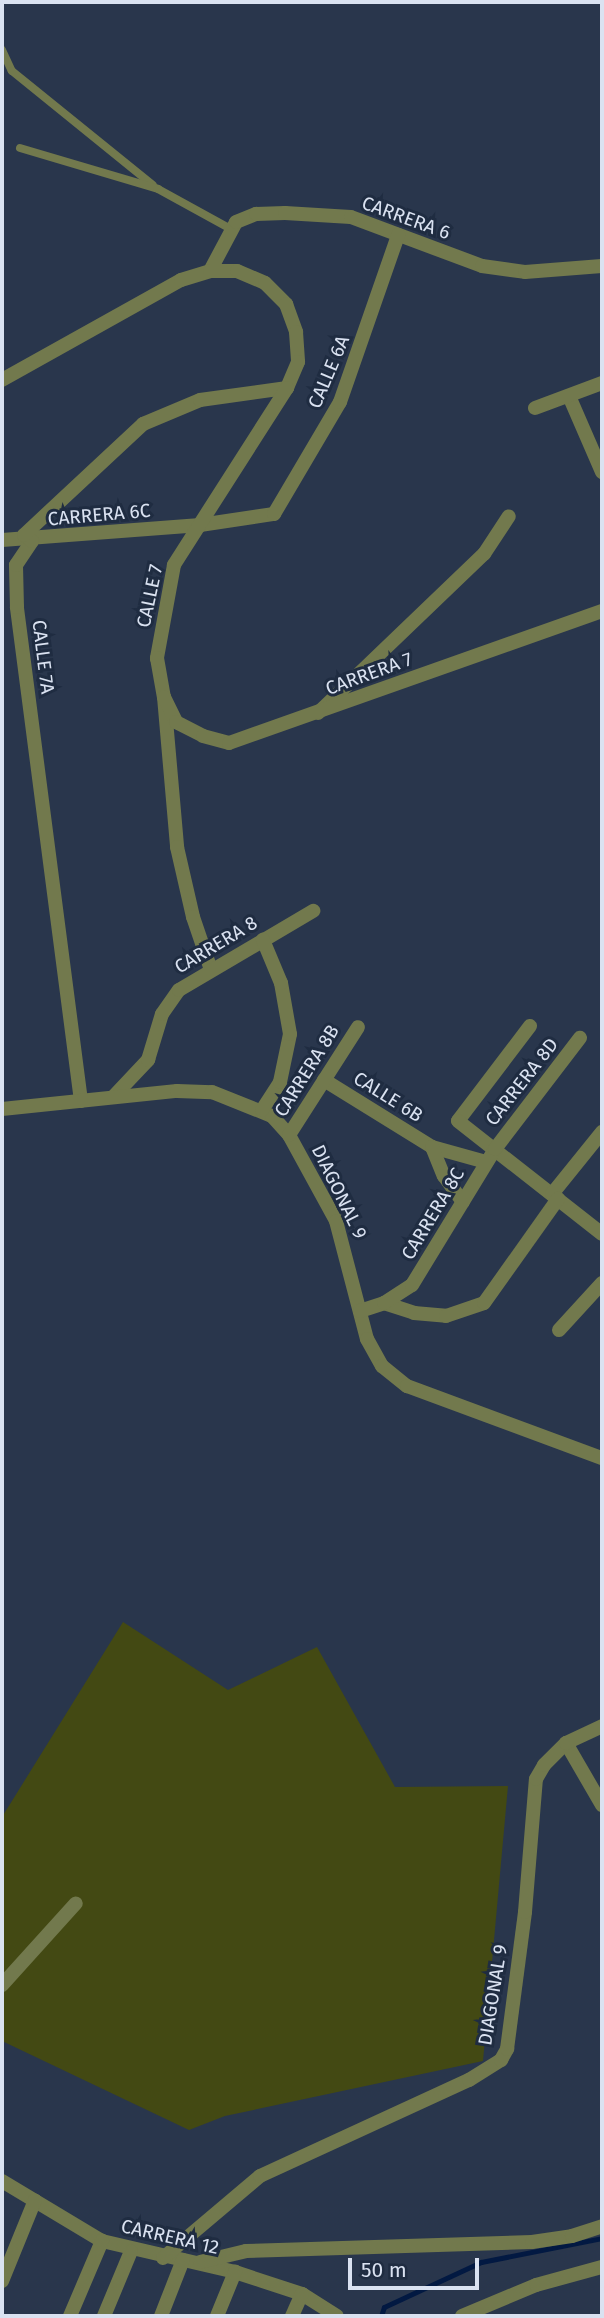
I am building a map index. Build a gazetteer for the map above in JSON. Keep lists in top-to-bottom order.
{
  "streets": {
    "street": [
      "CARRERA 6",
      "CALLE 6A",
      "CARRERA 6C",
      "CALLE 7",
      "CALLE 7A",
      "CARRERA 7",
      "CARRERA 8",
      "CARRERA 8B",
      "CARRERA 8D",
      "CALLE 6B",
      "DIAGONAL 9",
      "CARRERA 8C",
      "CARRERA 12"
    ]
  },
  "crossings": [
    ["CARRERA 6", "CALLE 6A"],
    ["CALLE 6A", "CARRERA 6C"],
    ["CARRERA 6C", "CALLE 7"],
    ["CARRERA 6C", "CALLE 7A"],
    ["CALLE 7", "CALLE 7A"],
    ["CALLE 7", "CARRERA 7"],
    ["CALLE 7", "CARRERA 8"],
    ["CALLE 7A", "DIAGONAL 9"],
    ["CARRERA 8", "DIAGONAL 9"],
    ["CARRERA 8B", "CALLE 6B"],
    ["CARRERA 8B", "DIAGONAL 9"],
    ["CARRERA 8D", "CARRERA 8C"],
    ["CALLE 6B", "CARRERA 8C"],
    ["DIAGONAL 9", "CARRERA 8C"],
    ["DIAGONAL 9", "CARRERA 12"]
  ],
  "scale_bar": "50 m"
}
